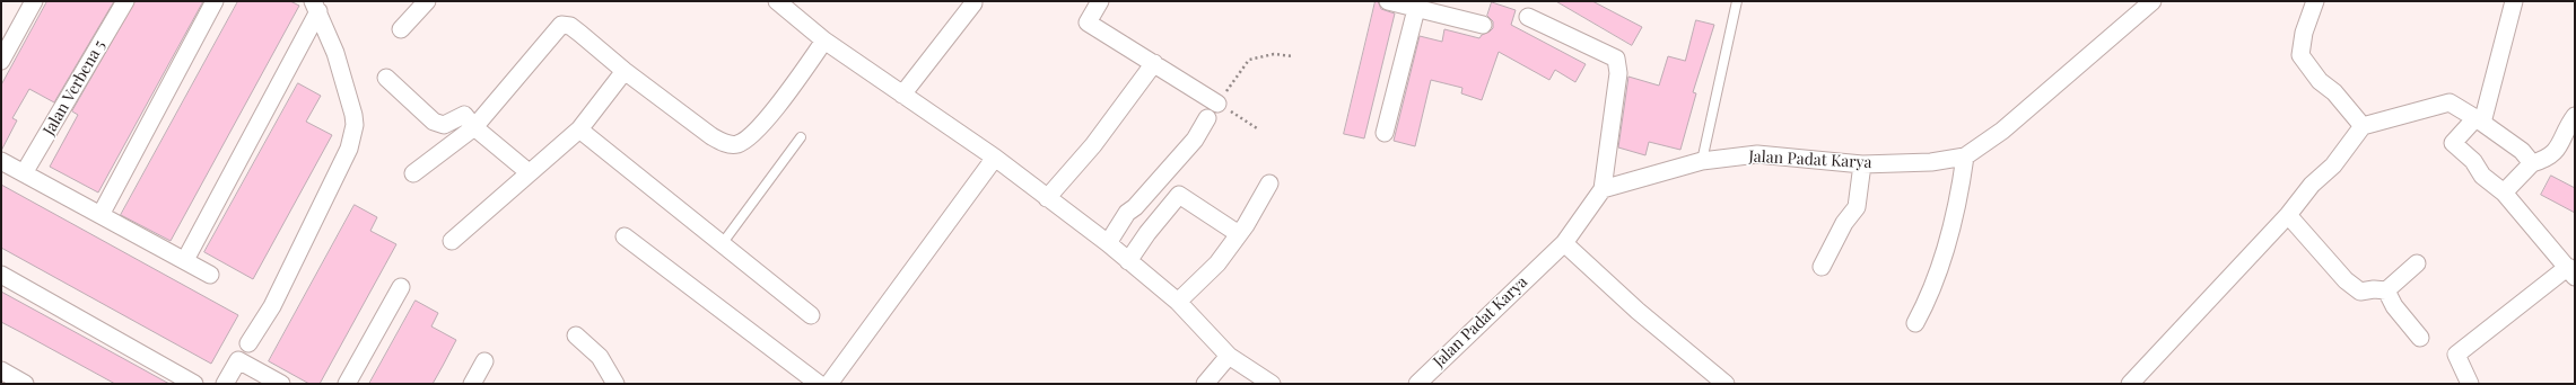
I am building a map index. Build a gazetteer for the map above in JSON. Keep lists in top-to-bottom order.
{
  "streets": {
    "street": ["Jalan Verbena 5", "Jalan Padat Karya"]
  }
}
